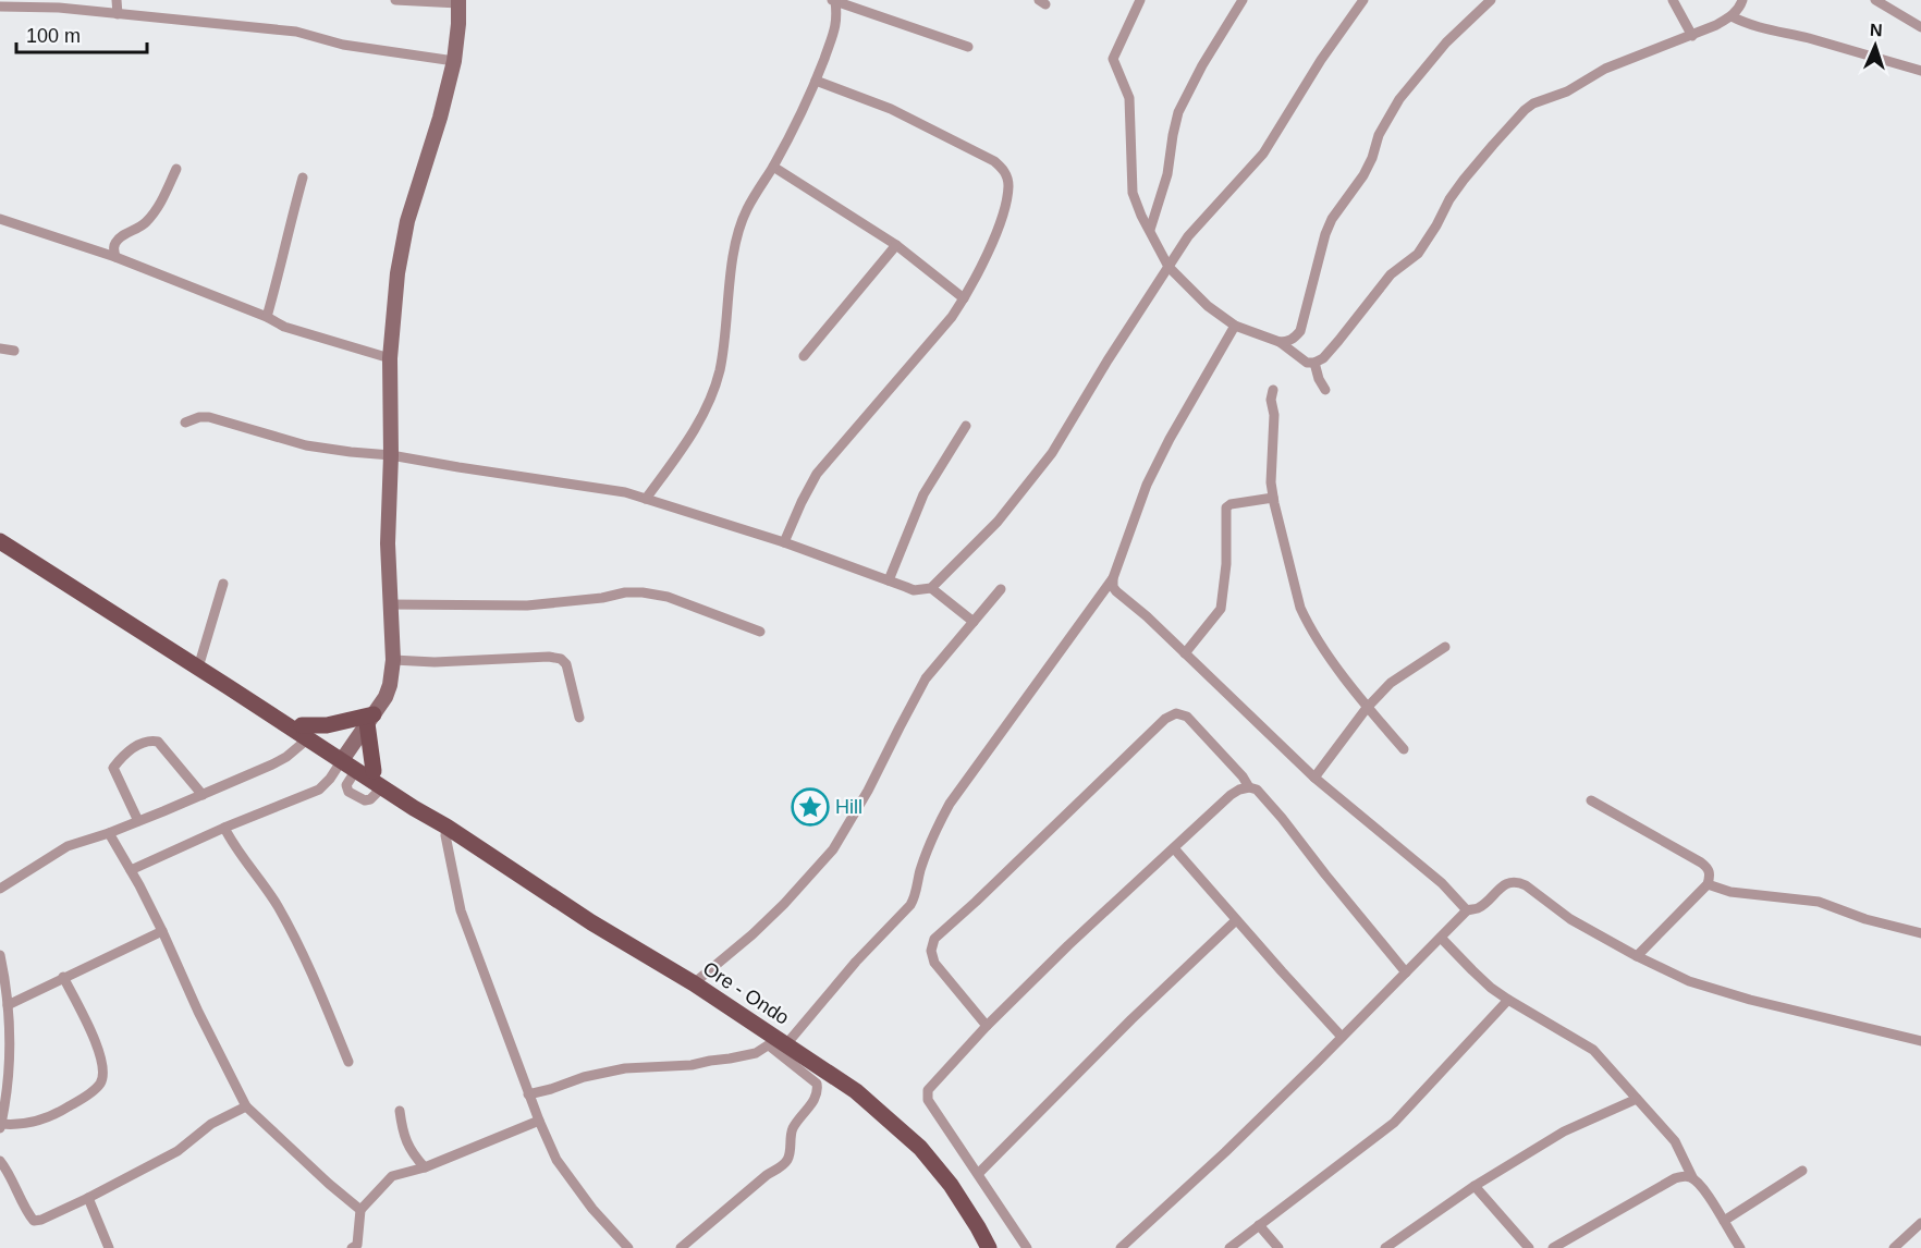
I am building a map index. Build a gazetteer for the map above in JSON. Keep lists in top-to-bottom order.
{
  "streets": {
    "main road": ["Ore - Ondo"]
  },
  "places": {
    "place": ["Hill"]
  },
  "scale_bar": "100 m",
  "north": "top"
}
